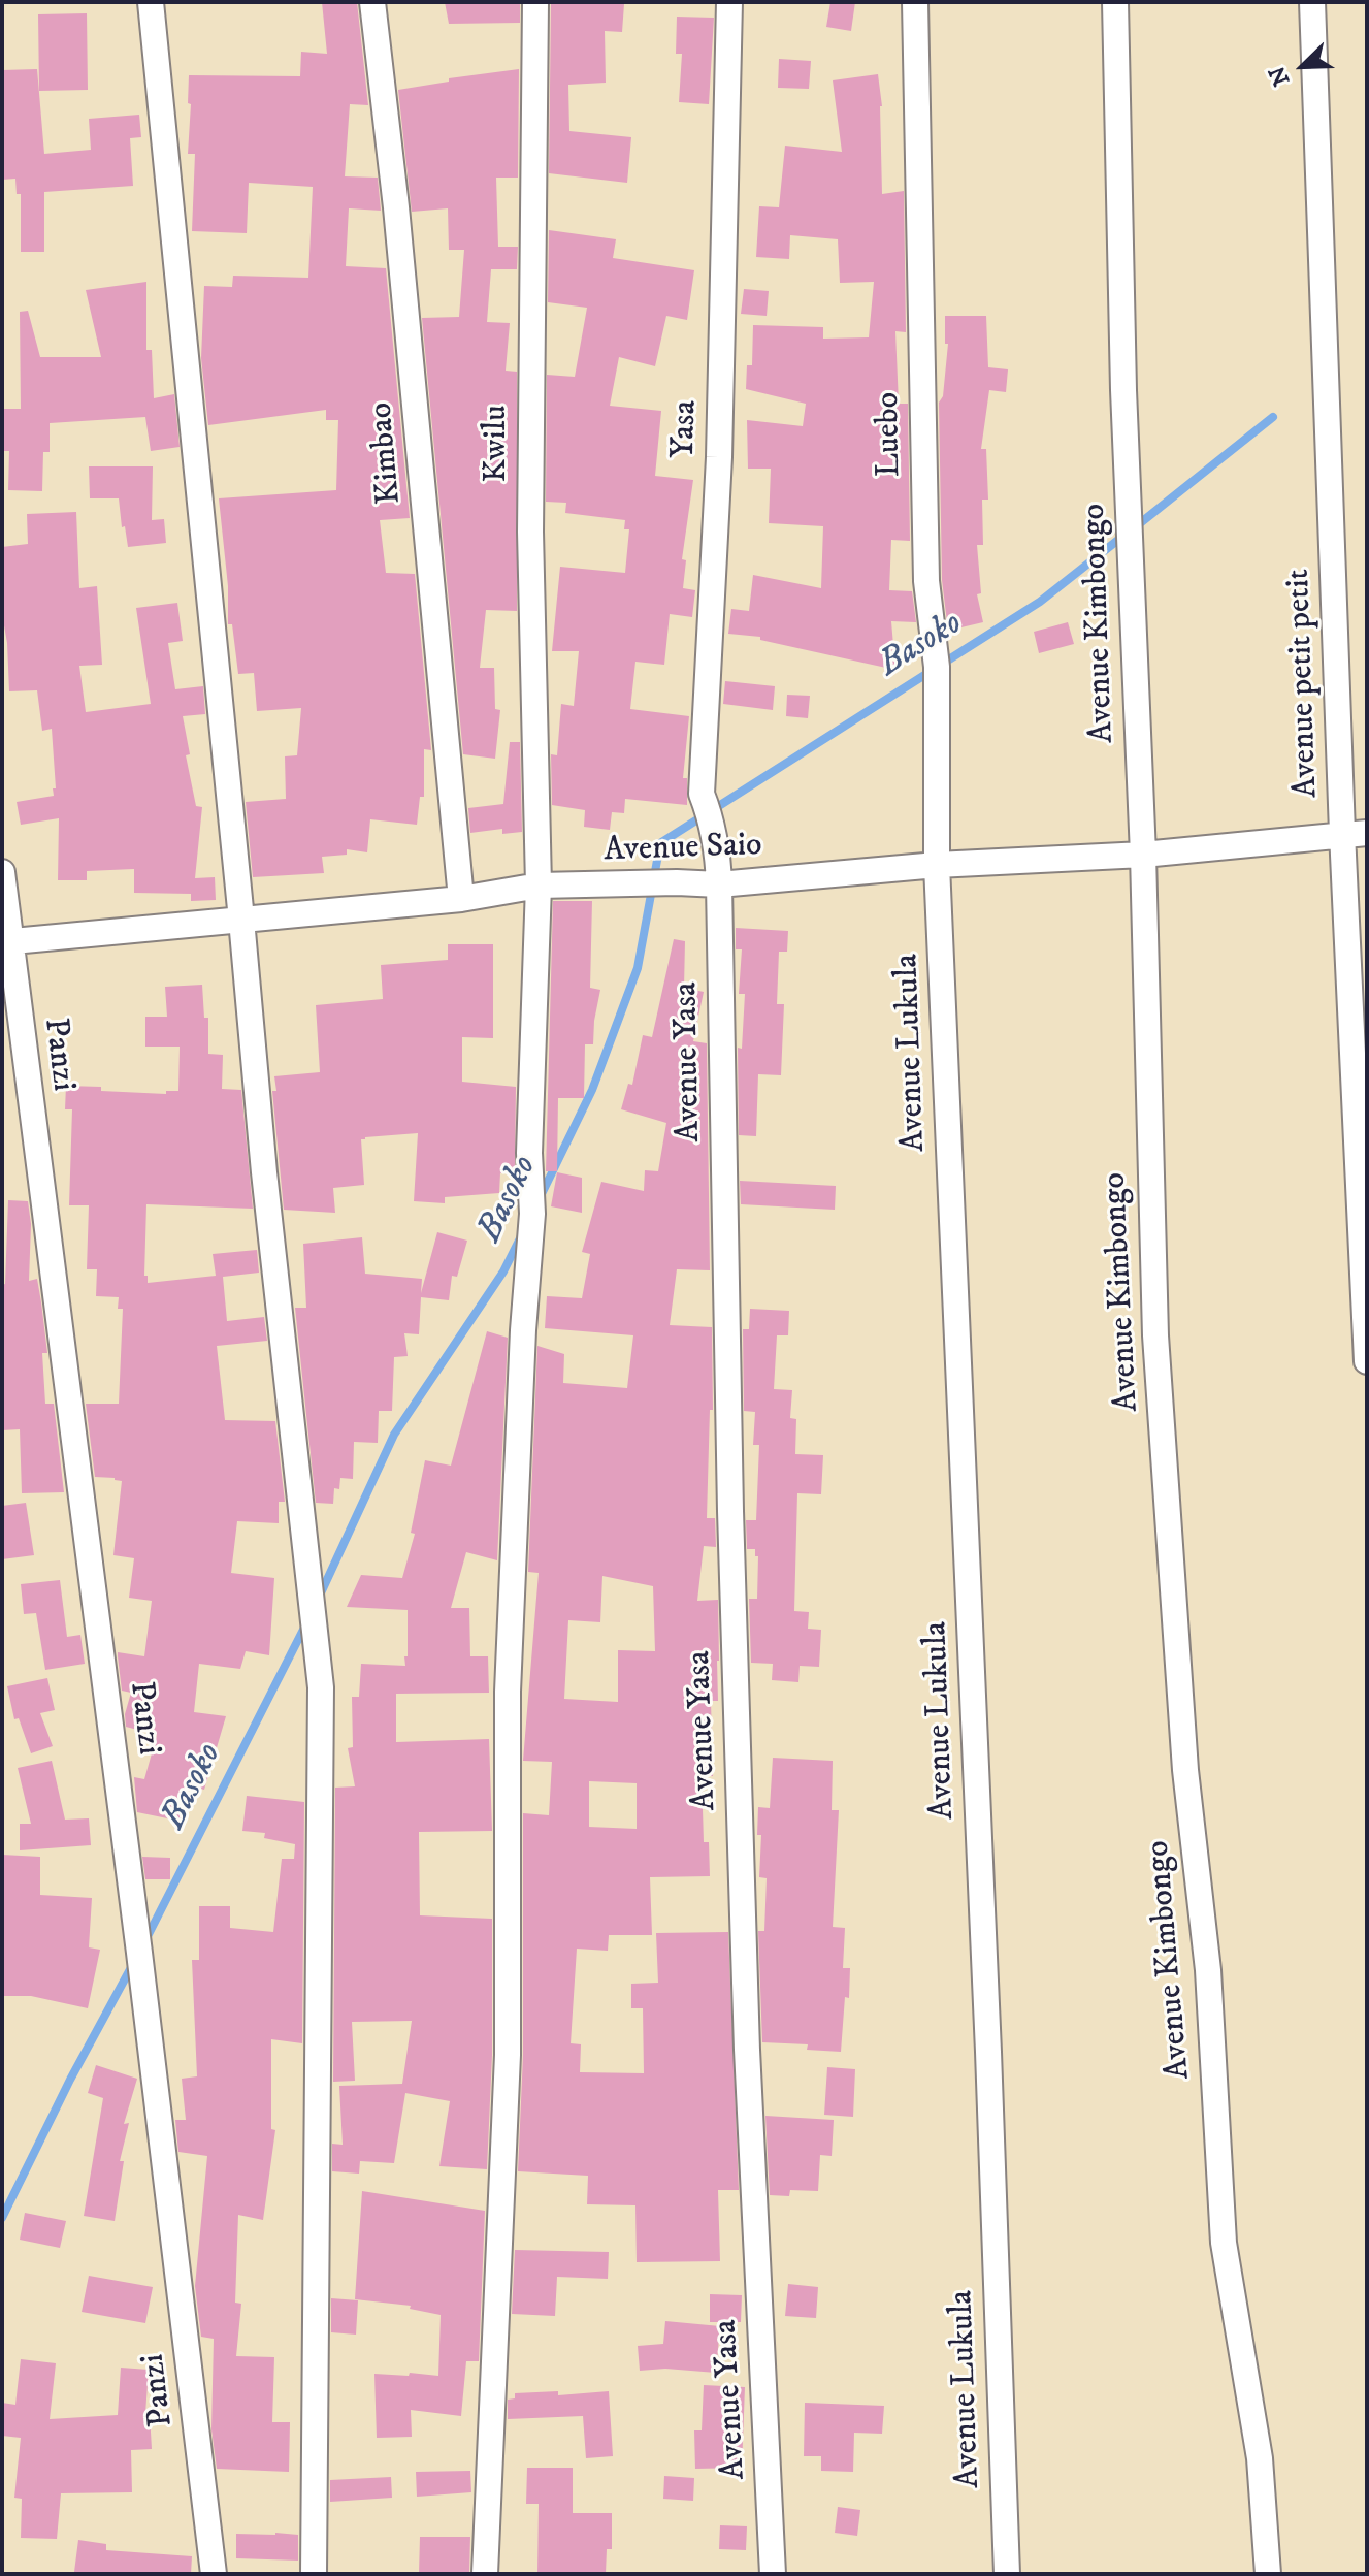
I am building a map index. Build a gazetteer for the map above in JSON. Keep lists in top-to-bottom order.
{
  "streets": {
    "street": [
      "Yasa",
      "Luebo",
      "Kwilu",
      "Kimbao",
      "Avenue Kimbongo",
      "Avenue petit petit",
      "Avenue Saio",
      "Avenue Lukula",
      "Panzi",
      "Avenue Yasa"
    ]
  },
  "crossings": [
    ["Yasa", "Avenue Saio"],
    ["Yasa", "Avenue Yasa"],
    ["Luebo", "Avenue Saio"],
    ["Luebo", "Avenue Lukula"],
    ["Kwilu", "Avenue Saio"],
    ["Kimbao", "Avenue Saio"],
    ["Avenue Kimbongo", "Avenue Saio"],
    ["Avenue petit petit", "Avenue Saio"],
    ["Avenue Saio", "Avenue Lukula"],
    ["Avenue Saio", "Panzi"],
    ["Avenue Saio", "Avenue Yasa"]
  ],
  "water": ["Basoko"],
  "north": "bottom left"
}
